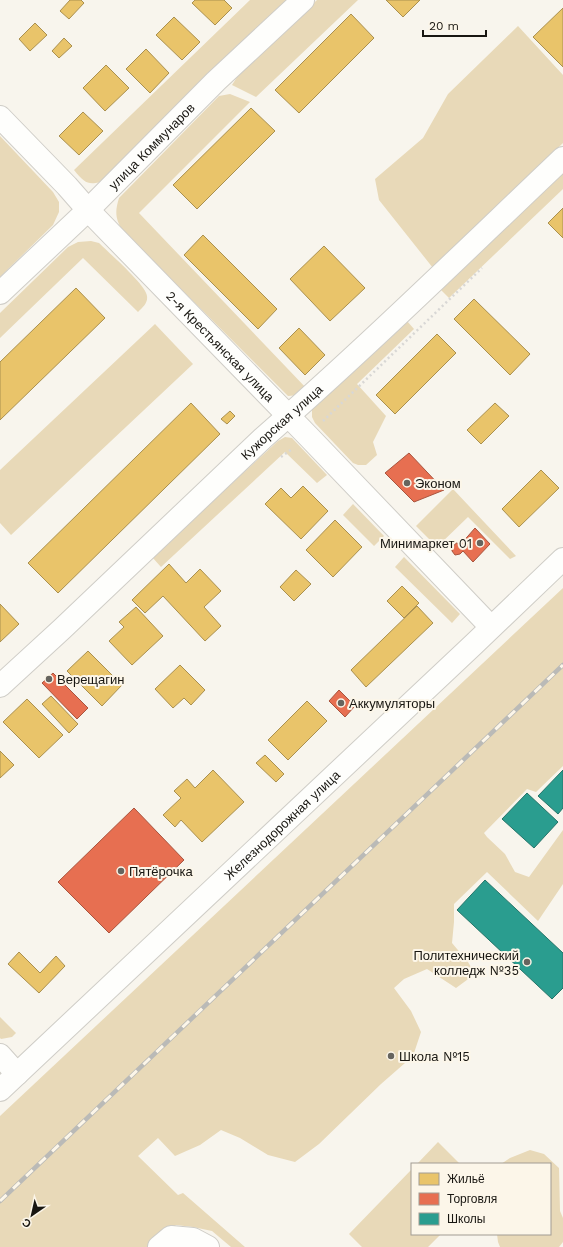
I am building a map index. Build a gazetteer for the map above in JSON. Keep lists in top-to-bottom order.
{
  "streets": {
    "street": [
      "улица Коммунаров",
      "2-я Крестьянская улица",
      "Кужорская улица",
      "Железнодорожная улица"
    ]
  },
  "crossings": [
    ["улица Коммунаров", "2-я Крестьянская улица"],
    ["2-я Крестьянская улица", "Кужорская улица"],
    ["2-я Крестьянская улица", "Железнодорожная улица"]
  ],
  "places": [
    "Эконом",
    "Минимаркет 01",
    "Верещагин",
    "Аккумуляторы",
    "Пятёрочка",
    "Политехнический колледж №35",
    "Школа №15"
  ],
  "legend": ["Жильё", "Торговля", "Школы"],
  "scale_bar": "20 m",
  "north": "bottom left"
}
